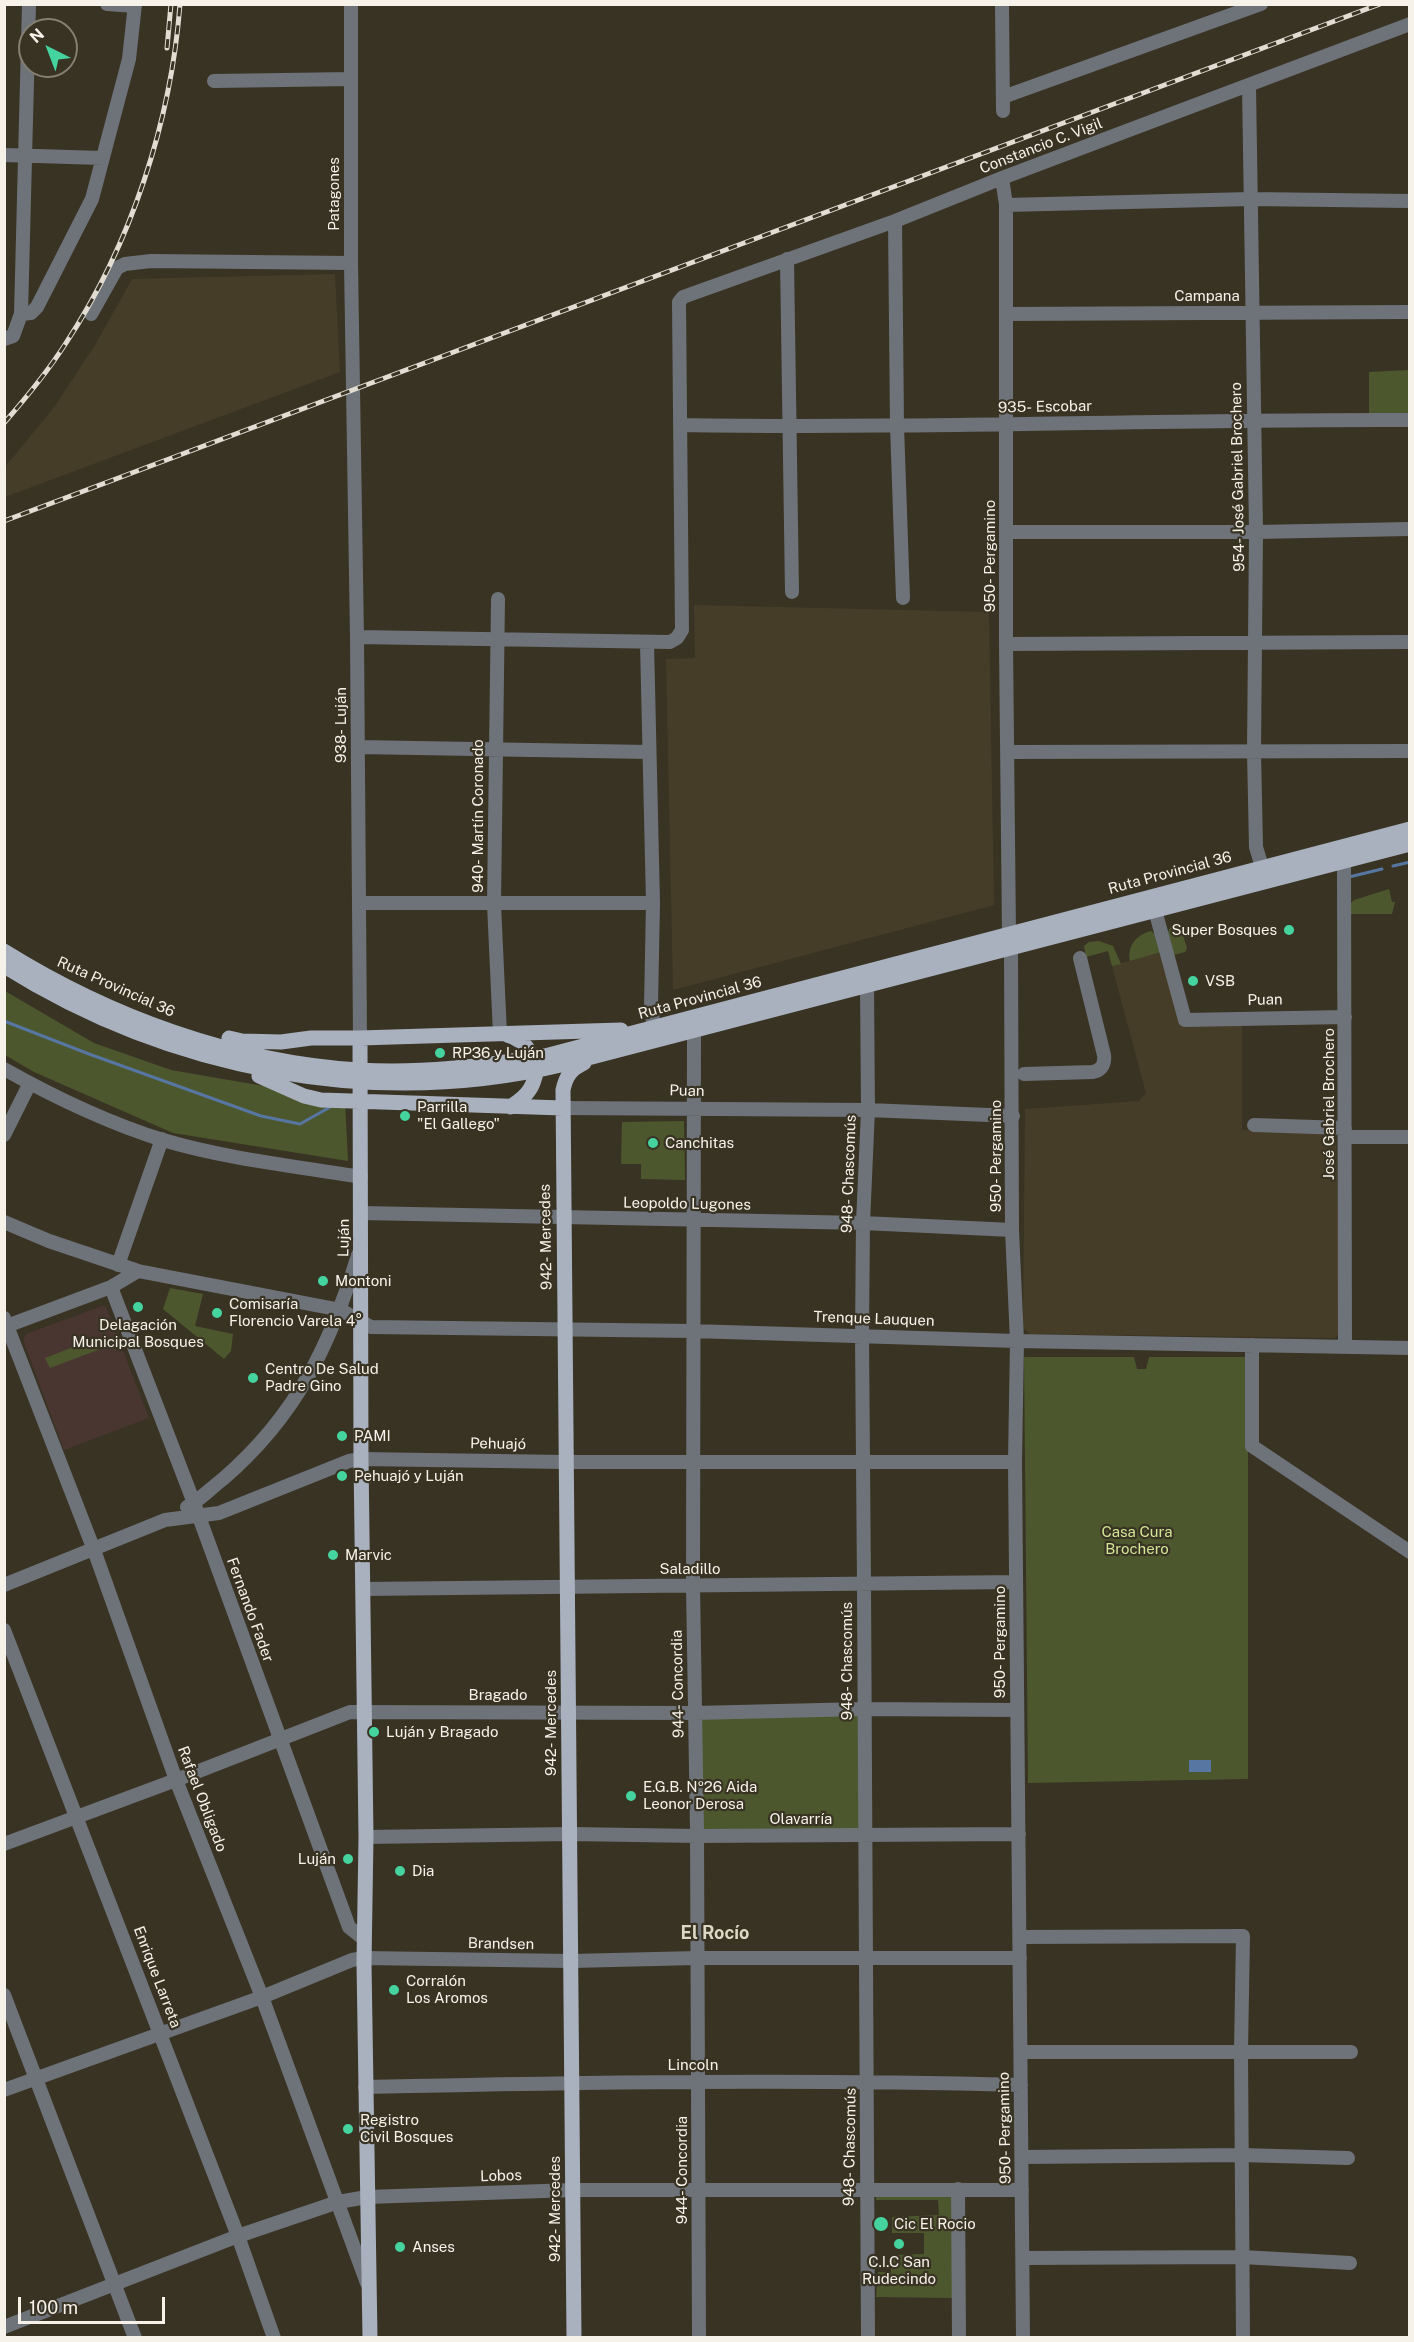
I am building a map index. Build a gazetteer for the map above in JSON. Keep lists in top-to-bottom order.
{
  "streets": {
    "main road": [
      "Ruta Provincial 36",
      "Puan",
      "942- Mercedes",
      "Luján"
    ],
    "street": [
      "Constancio C. Vigil",
      "Patagones",
      "Campana",
      "935- Escobar",
      "954- José Gabriel Brochero",
      "950- Pergamino",
      "938- Luján",
      "940- Martín Coronado",
      "José Gabriel Brochero",
      "948- Chascomús",
      "Leopoldo Lugones",
      "Trenque Lauquen",
      "Pehuajó",
      "Saladillo",
      "Fernando Fader",
      "944- Concordia",
      "Bragado",
      "Rafael Obligado",
      "Olavarría",
      "Brandsen",
      "Enrique Larreta",
      "Lincoln",
      "Lobos"
    ]
  },
  "crossings": [
    ["Constancio C. Vigil", "935- Escobar"],
    ["Constancio C. Vigil", "954- José Gabriel Brochero"],
    ["Constancio C. Vigil", "950- Pergamino"],
    ["Patagones", "938- Luján"],
    ["Campana", "954- José Gabriel Brochero"],
    ["Campana", "950- Pergamino"],
    ["935- Escobar", "954- José Gabriel Brochero"],
    ["935- Escobar", "950- Pergamino"],
    ["954- José Gabriel Brochero", "Ruta Provincial 36"],
    ["950- Pergamino", "Ruta Provincial 36"],
    ["950- Pergamino", "Puan"],
    ["950- Pergamino", "Leopoldo Lugones"],
    ["950- Pergamino", "Trenque Lauquen"],
    ["950- Pergamino", "Pehuajó"],
    ["950- Pergamino", "Saladillo"],
    ["950- Pergamino", "Bragado"],
    ["950- Pergamino", "Olavarría"],
    ["950- Pergamino", "Brandsen"],
    ["950- Pergamino", "Lincoln"],
    ["950- Pergamino", "Lobos"],
    ["938- Luján", "Luján"],
    ["Ruta Provincial 36", "Puan"],
    ["Ruta Provincial 36", "José Gabriel Brochero"],
    ["Ruta Provincial 36", "948- Chascomús"],
    ["Ruta Provincial 36", "942- Mercedes"],
    ["Ruta Provincial 36", "Luján"],
    ["Ruta Provincial 36", "944- Concordia"],
    ["Puan", "José Gabriel Brochero"],
    ["Puan", "948- Chascomús"],
    ["Puan", "942- Mercedes"],
    ["Puan", "Luján"],
    ["Puan", "944- Concordia"],
    ["José Gabriel Brochero", "Trenque Lauquen"],
    ["948- Chascomús", "Leopoldo Lugones"],
    ["948- Chascomús", "Trenque Lauquen"],
    ["948- Chascomús", "Pehuajó"],
    ["948- Chascomús", "Saladillo"],
    ["948- Chascomús", "Bragado"],
    ["948- Chascomús", "Olavarría"],
    ["948- Chascomús", "Brandsen"],
    ["948- Chascomús", "Lincoln"],
    ["948- Chascomús", "Lobos"],
    ["Leopoldo Lugones", "942- Mercedes"],
    ["Leopoldo Lugones", "Luján"],
    ["Leopoldo Lugones", "944- Concordia"],
    ["942- Mercedes", "Trenque Lauquen"],
    ["942- Mercedes", "Pehuajó"],
    ["942- Mercedes", "Saladillo"],
    ["942- Mercedes", "Bragado"],
    ["942- Mercedes", "Olavarría"],
    ["942- Mercedes", "Brandsen"],
    ["942- Mercedes", "Lincoln"],
    ["942- Mercedes", "Lobos"],
    ["Luján", "Trenque Lauquen"],
    ["Luján", "Pehuajó"],
    ["Luján", "Saladillo"],
    ["Luján", "Fernando Fader"],
    ["Luján", "Bragado"],
    ["Luján", "Rafael Obligado"],
    ["Luján", "Olavarría"],
    ["Luján", "Brandsen"],
    ["Luján", "Lincoln"],
    ["Luján", "Lobos"],
    ["Trenque Lauquen", "944- Concordia"],
    ["Pehuajó", "Fernando Fader"],
    ["Pehuajó", "944- Concordia"],
    ["Pehuajó", "Rafael Obligado"],
    ["Saladillo", "944- Concordia"],
    ["Fernando Fader", "Bragado"],
    ["944- Concordia", "Bragado"],
    ["944- Concordia", "Olavarría"],
    ["944- Concordia", "Brandsen"],
    ["944- Concordia", "Lincoln"],
    ["944- Concordia", "Lobos"],
    ["Bragado", "Rafael Obligado"],
    ["Bragado", "Enrique Larreta"],
    ["Rafael Obligado", "Brandsen"],
    ["Rafael Obligado", "Lobos"],
    ["Brandsen", "Enrique Larreta"],
    ["Enrique Larreta", "Lobos"]
  ],
  "districts": ["El Rocío"],
  "parks": ["Casa Cura Brochero"],
  "places": [
    "Super Bosques",
    "VSB",
    "RP36 y Luján",
    "Parrilla \"El Gallego\"",
    "Canchitas",
    "Montoni",
    "Delagación Municipal Bosques",
    "Comisaría Florencio Varela 4°",
    "Centro De Salud Padre Gino",
    "PAMI",
    "Pehuajó y Luján",
    "Marvic",
    "Luján y Bragado",
    "E.G.B. Nº26 Aida Leonor Derosa",
    "Luján",
    "Dia",
    "Corralón Los Aromos",
    "Registro Civil Bosques",
    "Cic El Rocio",
    "C.I.C San Rudecindo",
    "Anses"
  ],
  "scale_bar": "100 m",
  "north": "top left"
}
